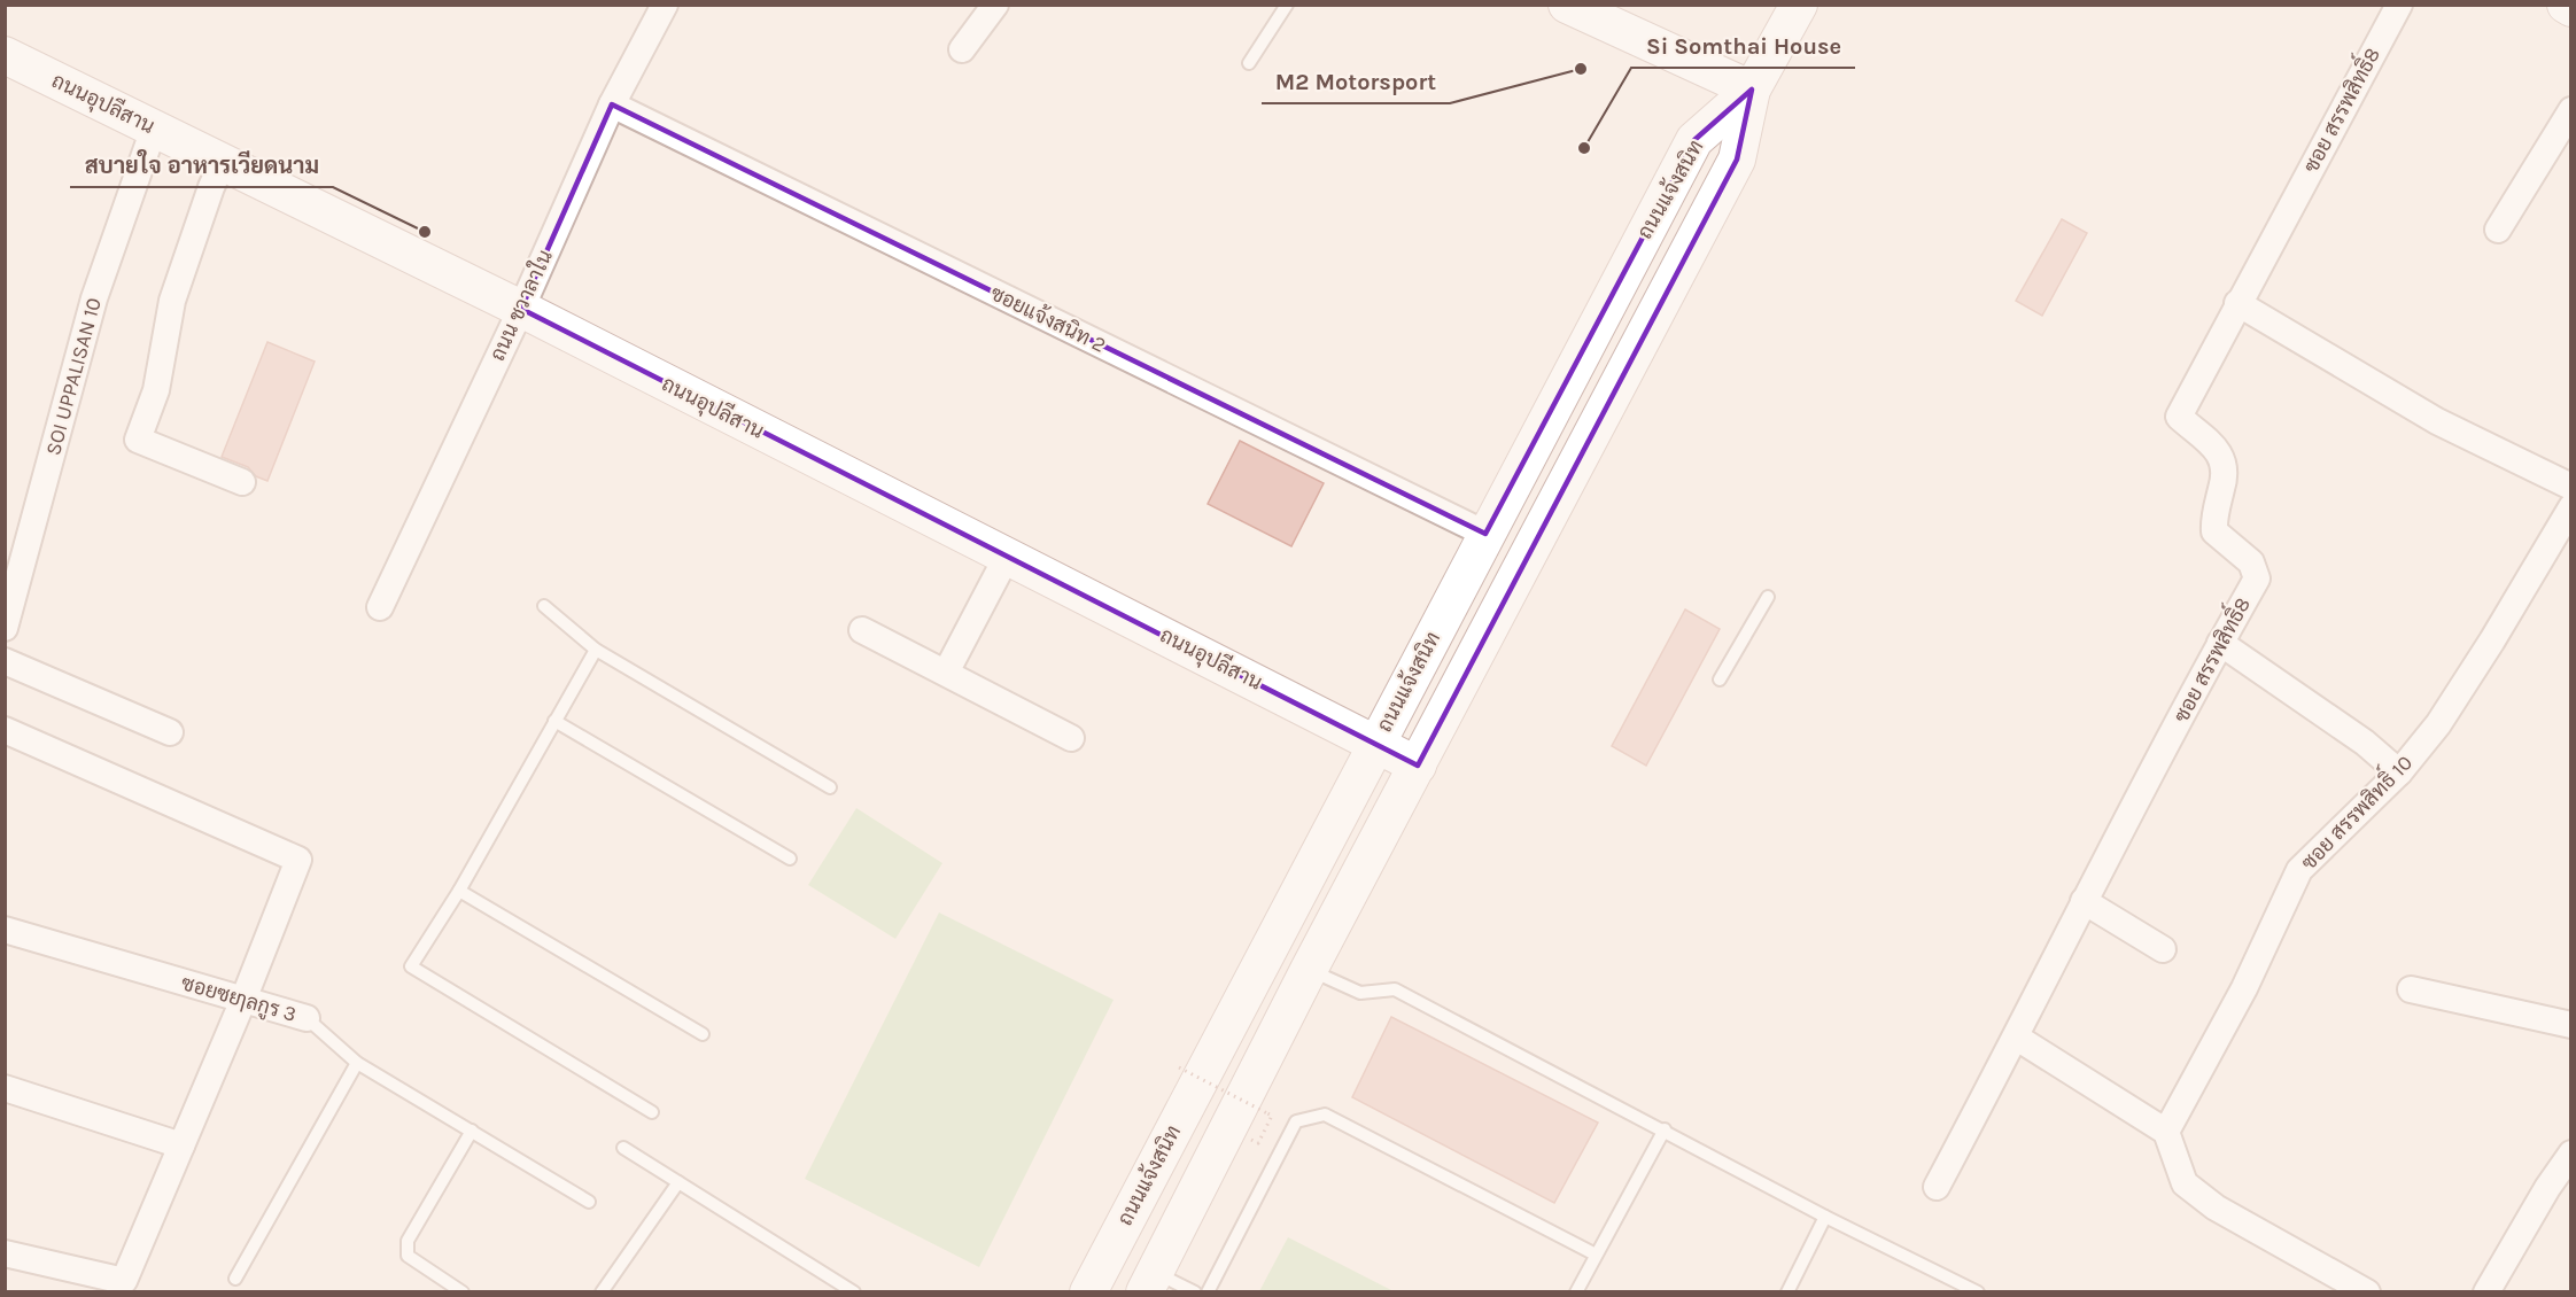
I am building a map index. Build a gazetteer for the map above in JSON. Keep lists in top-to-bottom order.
{
  "streets": {
    "main road": ["ถนนอุปลีสาน", "ถนนแจ้งสนิท"],
    "street": [
      "ซอย สรรพสิทธิ์8",
      "ถนน ชวาลาใน",
      "ซอยแจ้งสนิท 2",
      "SOI UPPALISAN 10",
      "ซอย สรรพสิทธิ์ 10",
      "ซอยซยๅลกูร 3"
    ]
  },
  "crossings": [
    ["ถนนอุปลีสาน", "ถนนแจ้งสนิท"],
    ["ถนนอุปลีสาน", "ถนน ชวาลาใน"],
    ["ถนนอุปลีสาน", "SOI UPPALISAN 10"],
    ["ถนนแจ้งสนิท", "ซอยแจ้งสนิท 2"],
    ["ถนน ชวาลาใน", "ซอยแจ้งสนิท 2"]
  ],
  "places": ["M2 Motorsport", "Si Somthai House", "สบายใจ อาหารเวียดนาม"]
}
